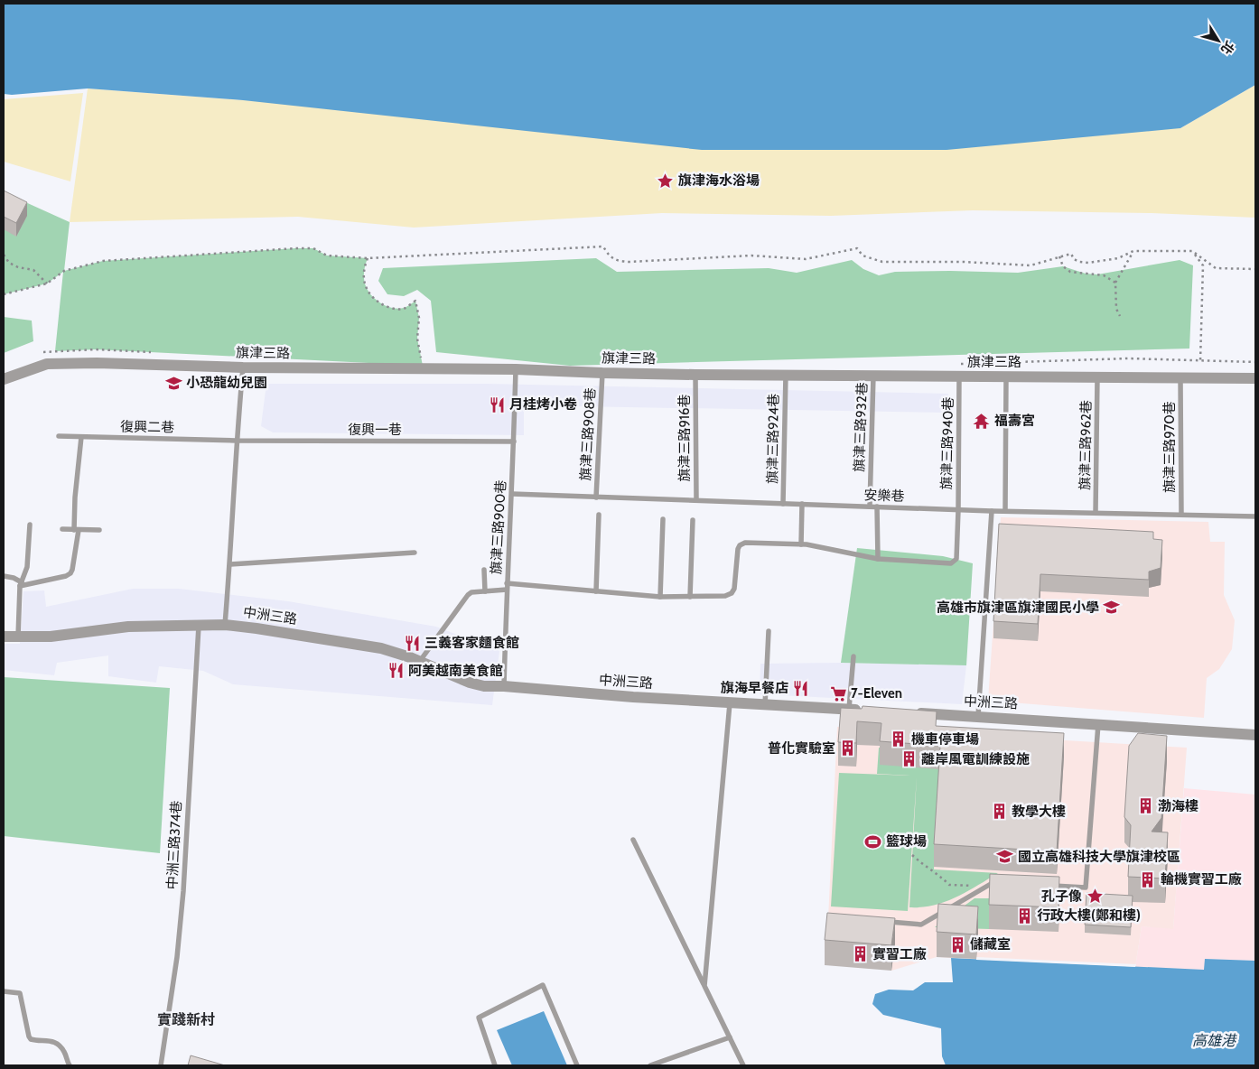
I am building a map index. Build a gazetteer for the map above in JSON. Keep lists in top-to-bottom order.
{
  "streets": {
    "street": ["旗津三路", "中洲三路"],
    "lane": [
      "復興二巷",
      "旗津三路932巷",
      "復興一巷",
      "旗津三路908巷",
      "旗津三路916巷",
      "旗津三路924巷",
      "旗津三路940巷",
      "旗津三路962巷",
      "旗津三路970巷",
      "安樂巷",
      "旗津三路900巷",
      "中洲三路374巷"
    ]
  },
  "crossings": [
    ["旗津三路", "旗津三路932巷"],
    ["旗津三路", "旗津三路908巷"],
    ["旗津三路", "旗津三路916巷"],
    ["旗津三路", "旗津三路924巷"],
    ["旗津三路", "旗津三路940巷"],
    ["旗津三路", "旗津三路962巷"],
    ["旗津三路", "旗津三路970巷"],
    ["旗津三路", "旗津三路900巷"],
    ["復興二巷", "復興一巷"],
    ["旗津三路932巷", "安樂巷"],
    ["復興一巷", "旗津三路900巷"],
    ["旗津三路908巷", "安樂巷"],
    ["旗津三路916巷", "安樂巷"],
    ["旗津三路924巷", "安樂巷"],
    ["旗津三路940巷", "安樂巷"],
    ["旗津三路962巷", "安樂巷"],
    ["旗津三路970巷", "安樂巷"],
    ["安樂巷", "旗津三路900巷"],
    ["旗津三路900巷", "中洲三路"],
    ["中洲三路", "中洲三路374巷"]
  ],
  "districts": ["實踐新村"],
  "water": ["高雄港"],
  "places": {
    "place": ["旗津海水浴場", "孔子像"],
    "school or university": ["小恐龍幼兒園", "高雄市旗津區旗津國民小學", "國立高雄科技大學旗津校區"],
    "restaurant": [
      "月桂烤小卷",
      "三義客家麵食館",
      "阿美越南美食館",
      "旗海早餐店"
    ],
    "temple": ["福壽宮"],
    "supermarket": ["7-Eleven"],
    "building": [
      "機車停車場",
      "普化實驗室",
      "離岸風電訓練設施",
      "渤海樓",
      "教學大樓",
      "輪機實習工廠",
      "行政大樓(鄭和樓)",
      "儲藏室",
      "實習工廠"
    ],
    "sports": ["籃球場"]
  },
  "north": "bottom right"
}
